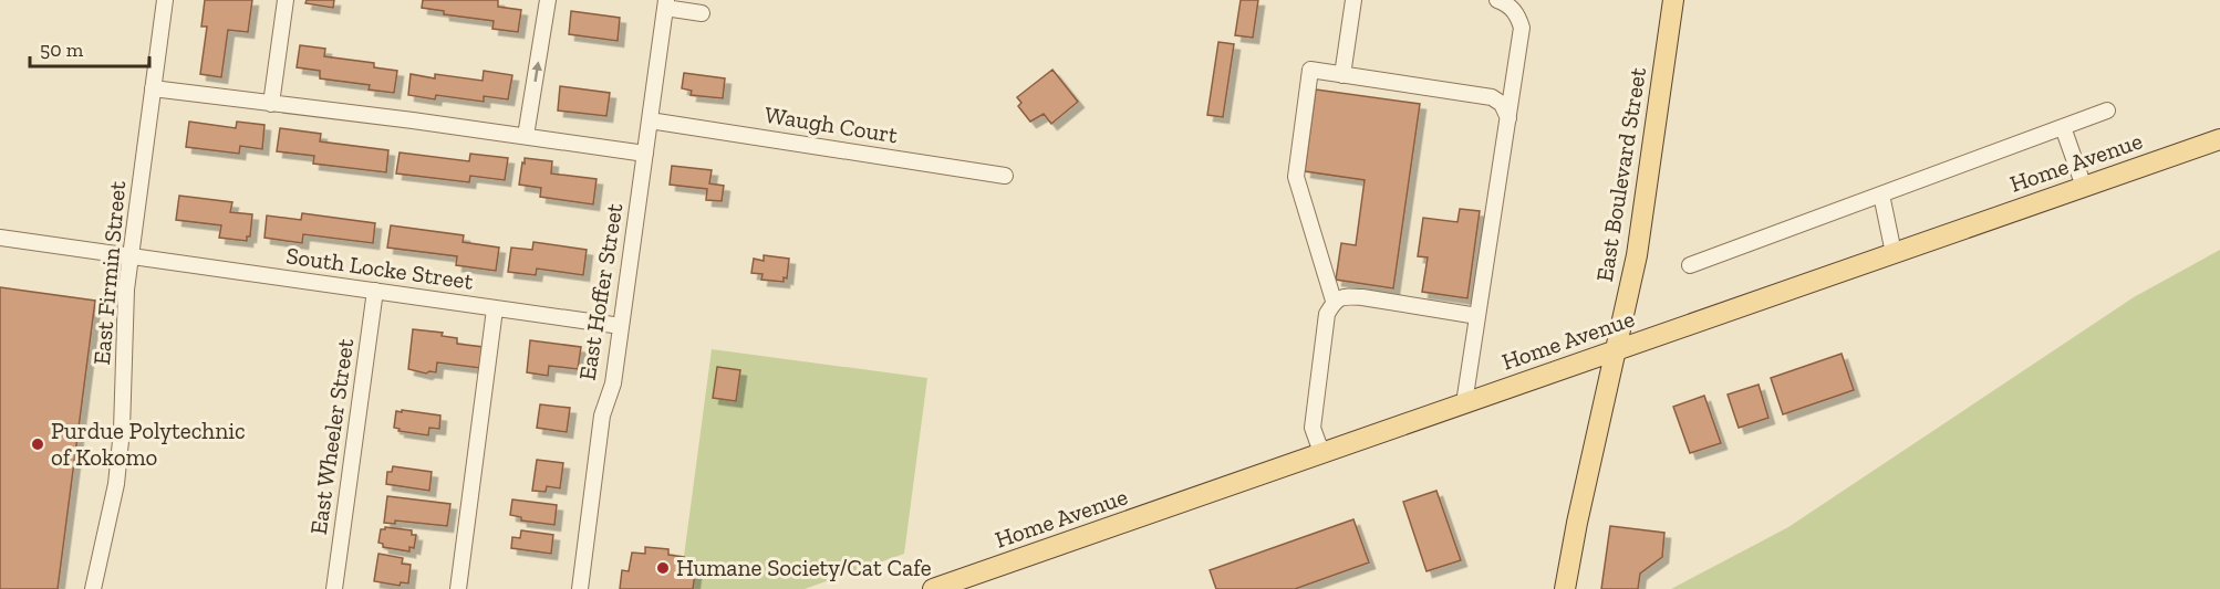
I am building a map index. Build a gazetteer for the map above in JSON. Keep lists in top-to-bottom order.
{
  "streets": {
    "main road": ["Home Avenue", "East Boulevard Street"],
    "street": [
      "Waugh Court",
      "South Locke Street",
      "East Firmin Street",
      "East Hoffer Street",
      "East Wheeler Street"
    ]
  },
  "crossings": [
    ["Waugh Court", "East Hoffer Street"],
    ["Home Avenue", "East Boulevard Street"],
    ["South Locke Street", "East Firmin Street"],
    ["South Locke Street", "East Hoffer Street"],
    ["South Locke Street", "East Wheeler Street"]
  ],
  "places": ["Purdue Polytechnic of Kokomo", "Humane Society/Cat Cafe"],
  "scale_bar": "50 m"
}
